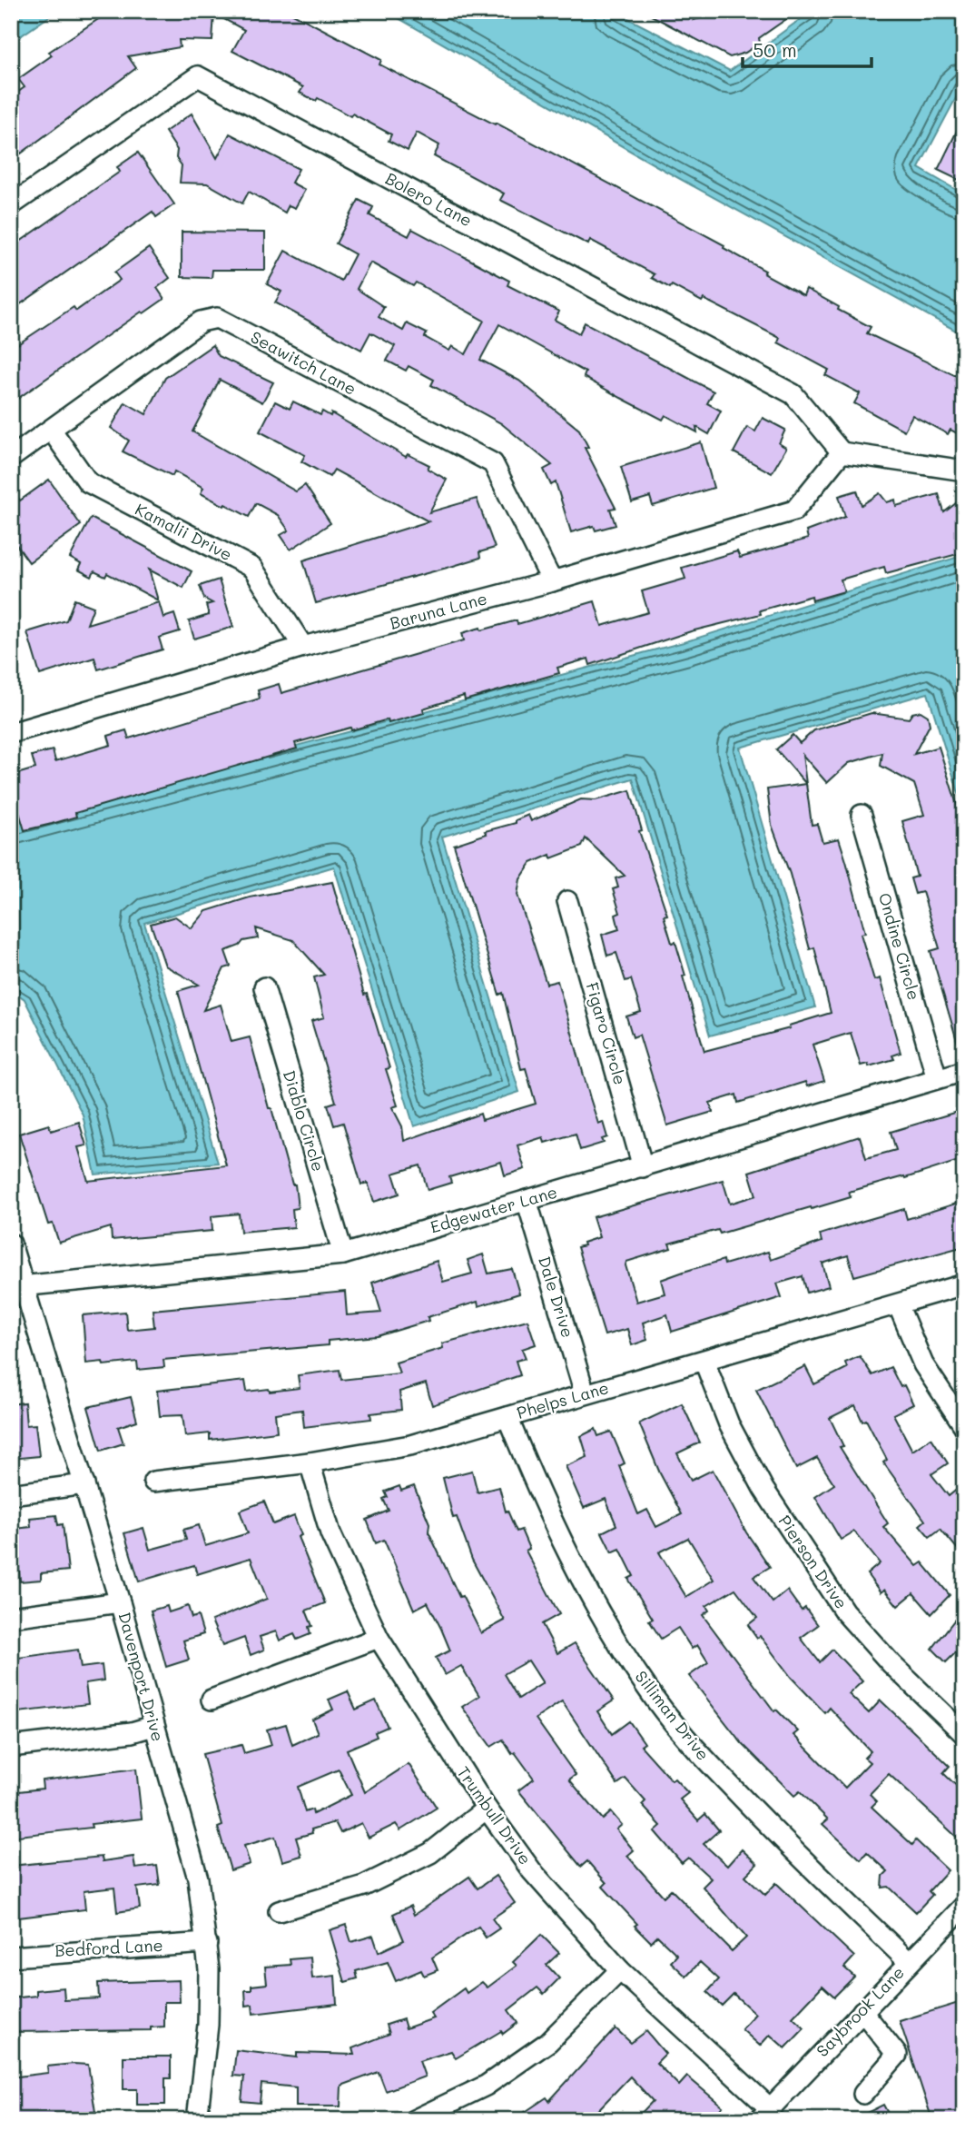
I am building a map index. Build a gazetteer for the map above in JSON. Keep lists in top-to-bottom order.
{
  "streets": {
    "street": [
      "Bolero Lane",
      "Seawitch Lane",
      "Kamalii Drive",
      "Baruna Lane",
      "Ondine Circle",
      "Figaro Circle",
      "Diablo Circle",
      "Edgewater Lane",
      "Dale Drive",
      "Phelps Lane",
      "Pierson Drive",
      "Davenport Drive",
      "Silliman Drive",
      "Trumbull Drive",
      "Bedford Lane",
      "Saybrook Lane"
    ]
  },
  "crossings": [
    ["Bolero Lane", "Baruna Lane"],
    ["Seawitch Lane", "Kamalii Drive"],
    ["Seawitch Lane", "Baruna Lane"],
    ["Kamalii Drive", "Baruna Lane"],
    ["Ondine Circle", "Edgewater Lane"],
    ["Figaro Circle", "Edgewater Lane"],
    ["Diablo Circle", "Edgewater Lane"],
    ["Edgewater Lane", "Dale Drive"],
    ["Edgewater Lane", "Davenport Drive"],
    ["Dale Drive", "Phelps Lane"],
    ["Phelps Lane", "Pierson Drive"],
    ["Phelps Lane", "Silliman Drive"],
    ["Phelps Lane", "Trumbull Drive"],
    ["Davenport Drive", "Bedford Lane"],
    ["Silliman Drive", "Saybrook Lane"],
    ["Trumbull Drive", "Saybrook Lane"]
  ],
  "scale_bar": "50 m"
}
